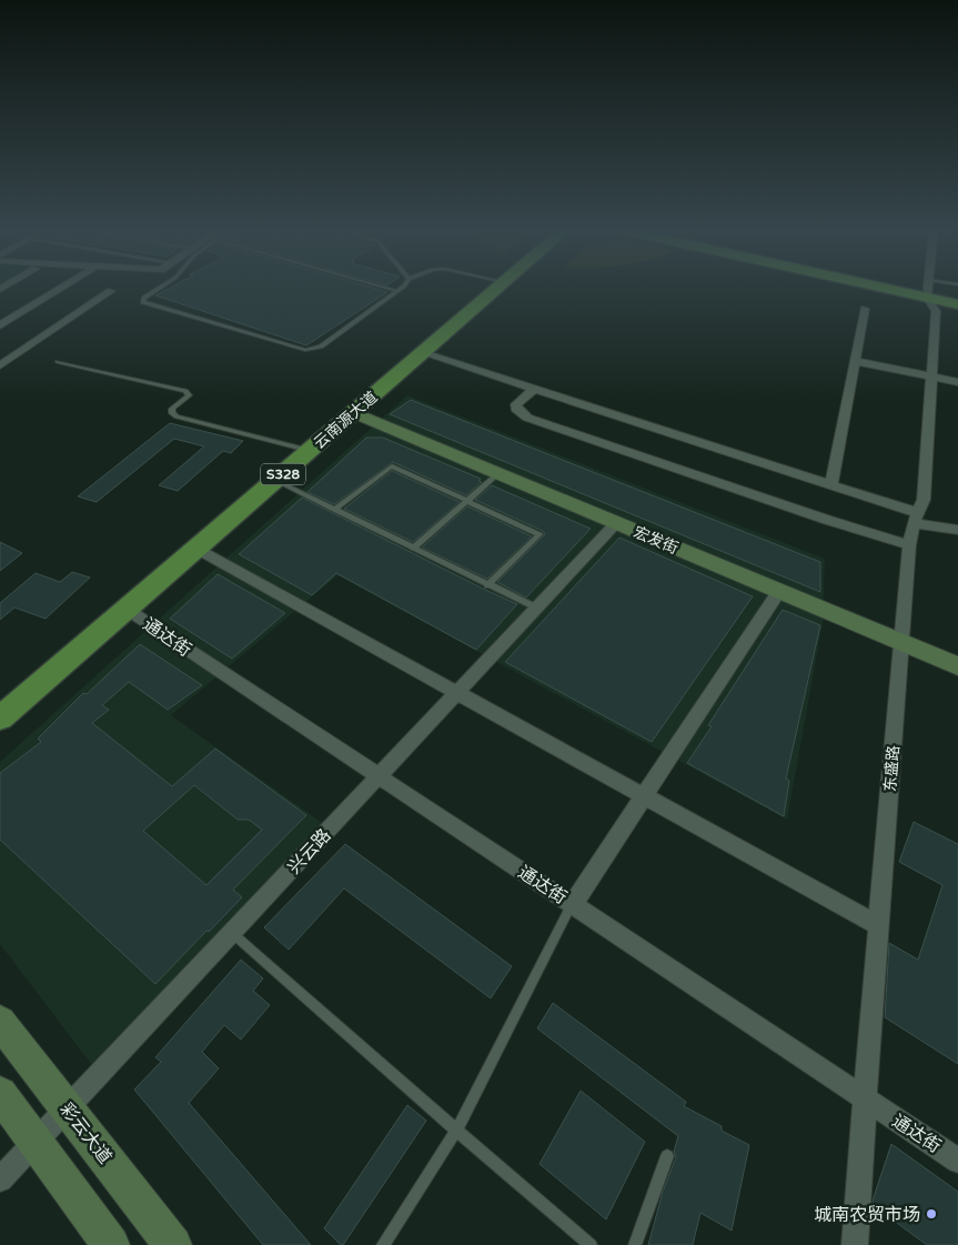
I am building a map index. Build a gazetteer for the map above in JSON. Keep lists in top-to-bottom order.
{
  "streets": {
    "main road": ["云南源大道", "S328"],
    "street": [
      "宏发街",
      "通达街",
      "东盛路",
      "兴云路",
      "彩云大道"
    ]
  },
  "crossings": [
    ["云南源大道", "宏发街"],
    ["云南源大道", "通达街"],
    ["宏发街", "东盛路"],
    ["宏发街", "兴云路"],
    ["通达街", "东盛路"],
    ["通达街", "兴云路"],
    ["兴云路", "彩云大道"]
  ],
  "places": ["城南农贸市场"]
}
